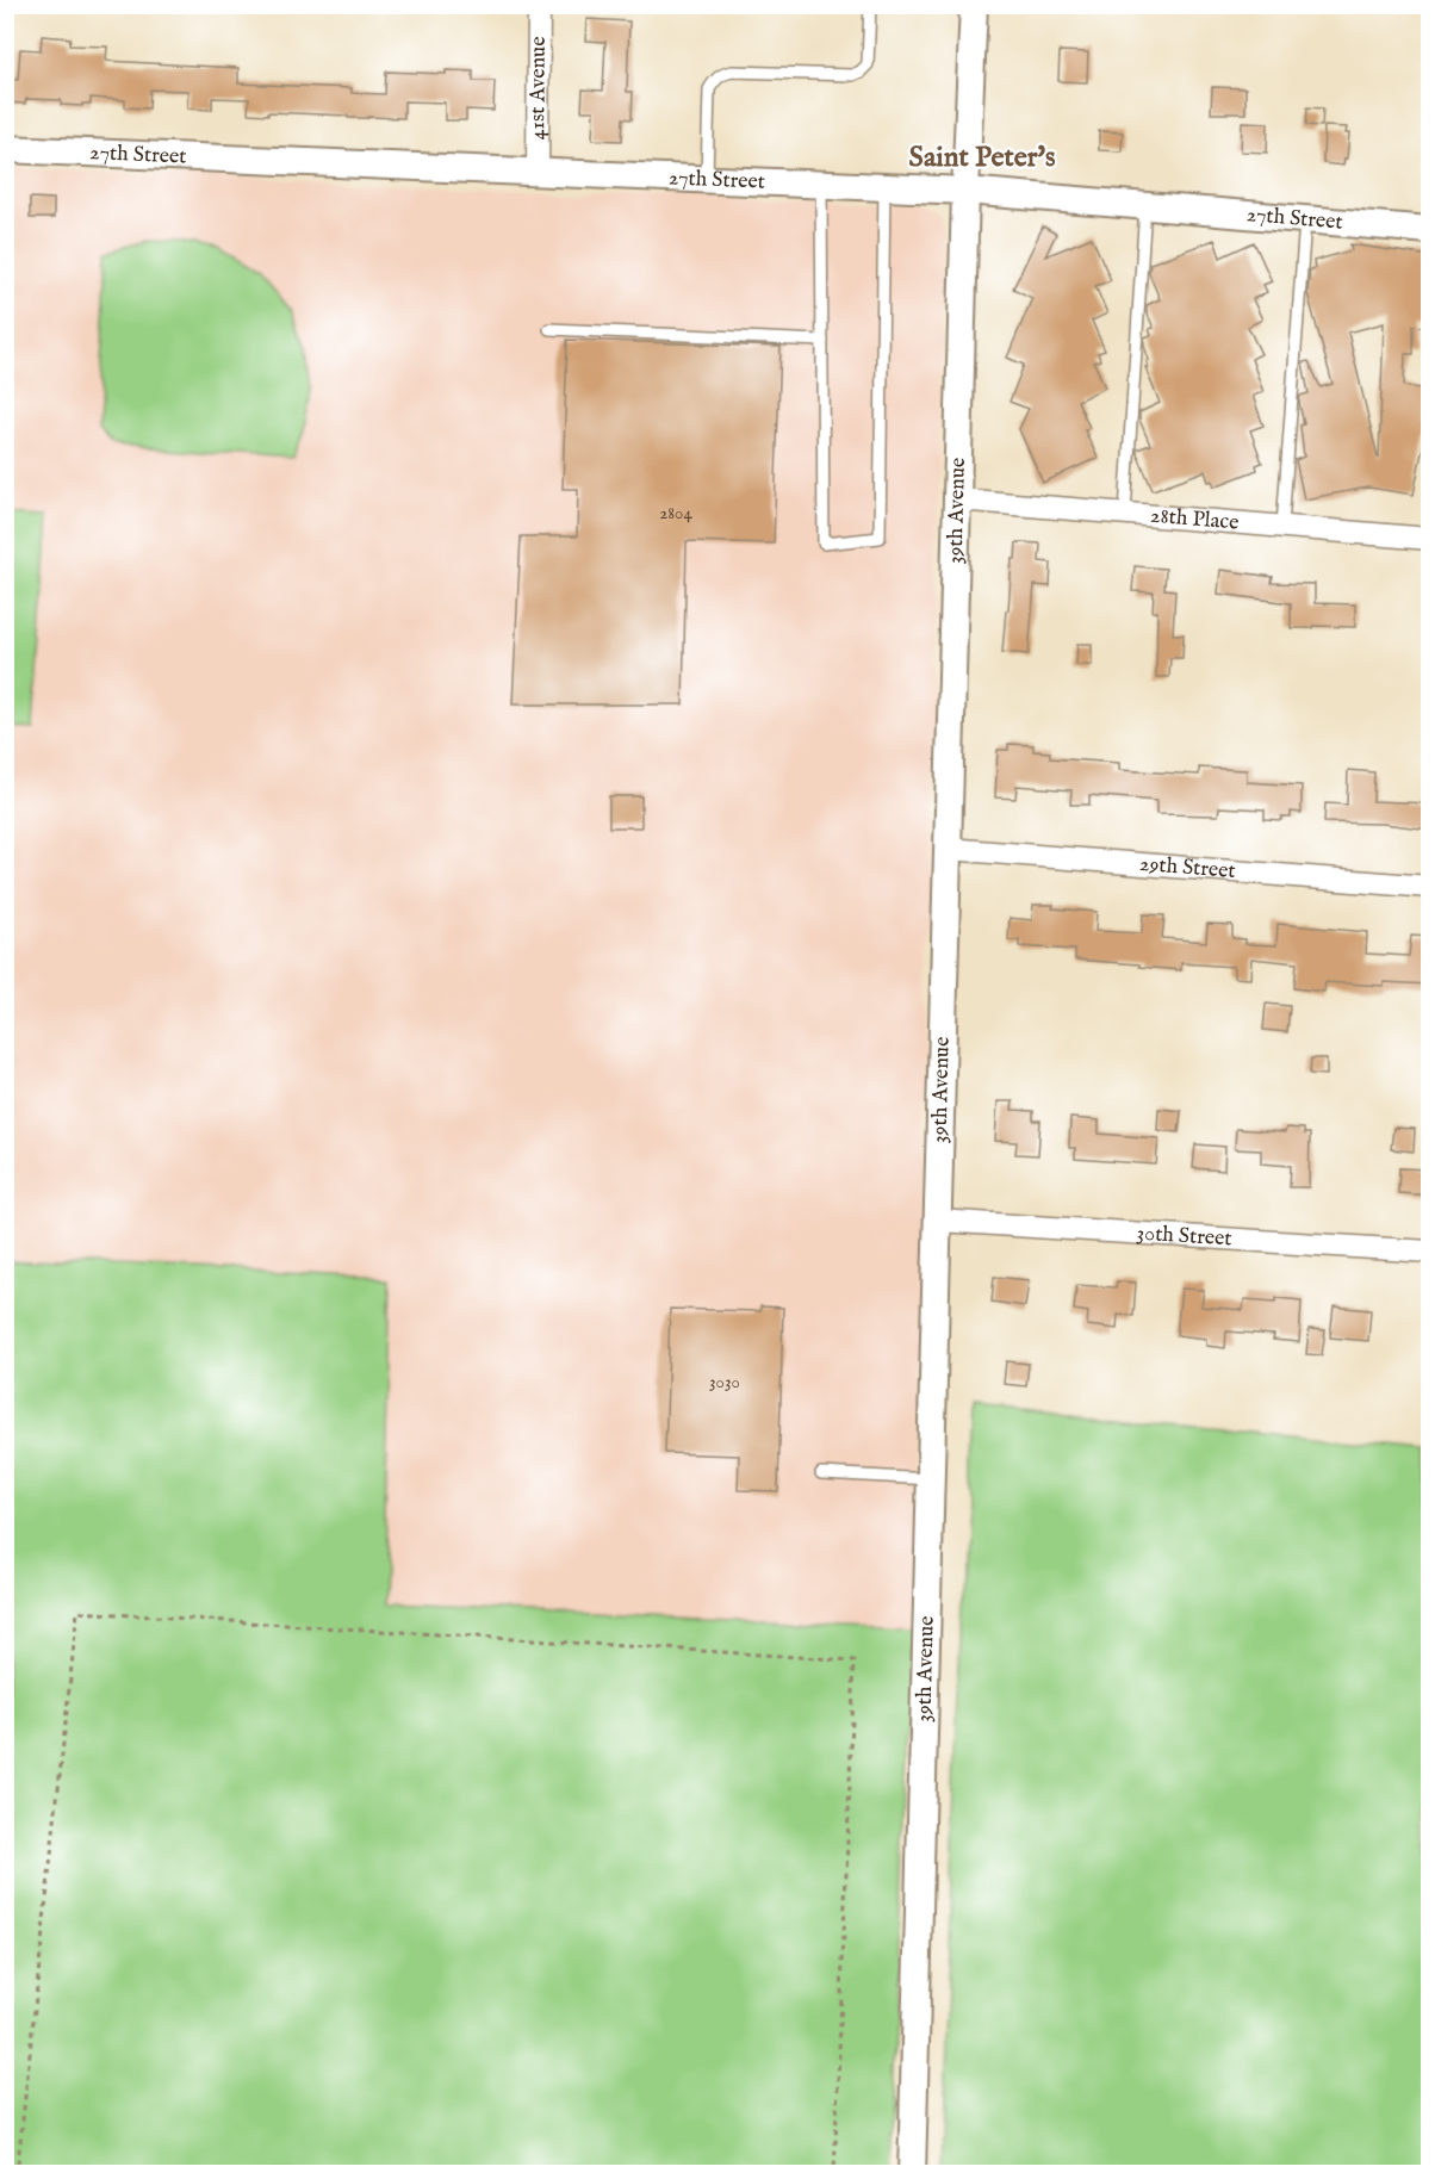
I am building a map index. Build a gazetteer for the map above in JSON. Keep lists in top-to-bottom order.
{
  "streets": {
    "street": [
      "41st Avenue",
      "27th Street",
      "39th Avenue",
      "28th Place",
      "29th Street",
      "30th Street"
    ]
  },
  "crossings": [
    ["41st Avenue", "27th Street"],
    ["27th Street", "39th Avenue"],
    ["39th Avenue", "28th Place"],
    ["39th Avenue", "29th Street"],
    ["39th Avenue", "30th Street"]
  ],
  "districts": ["Saint Peter's"],
  "house_numbers": ["2804", "3030"]
}
